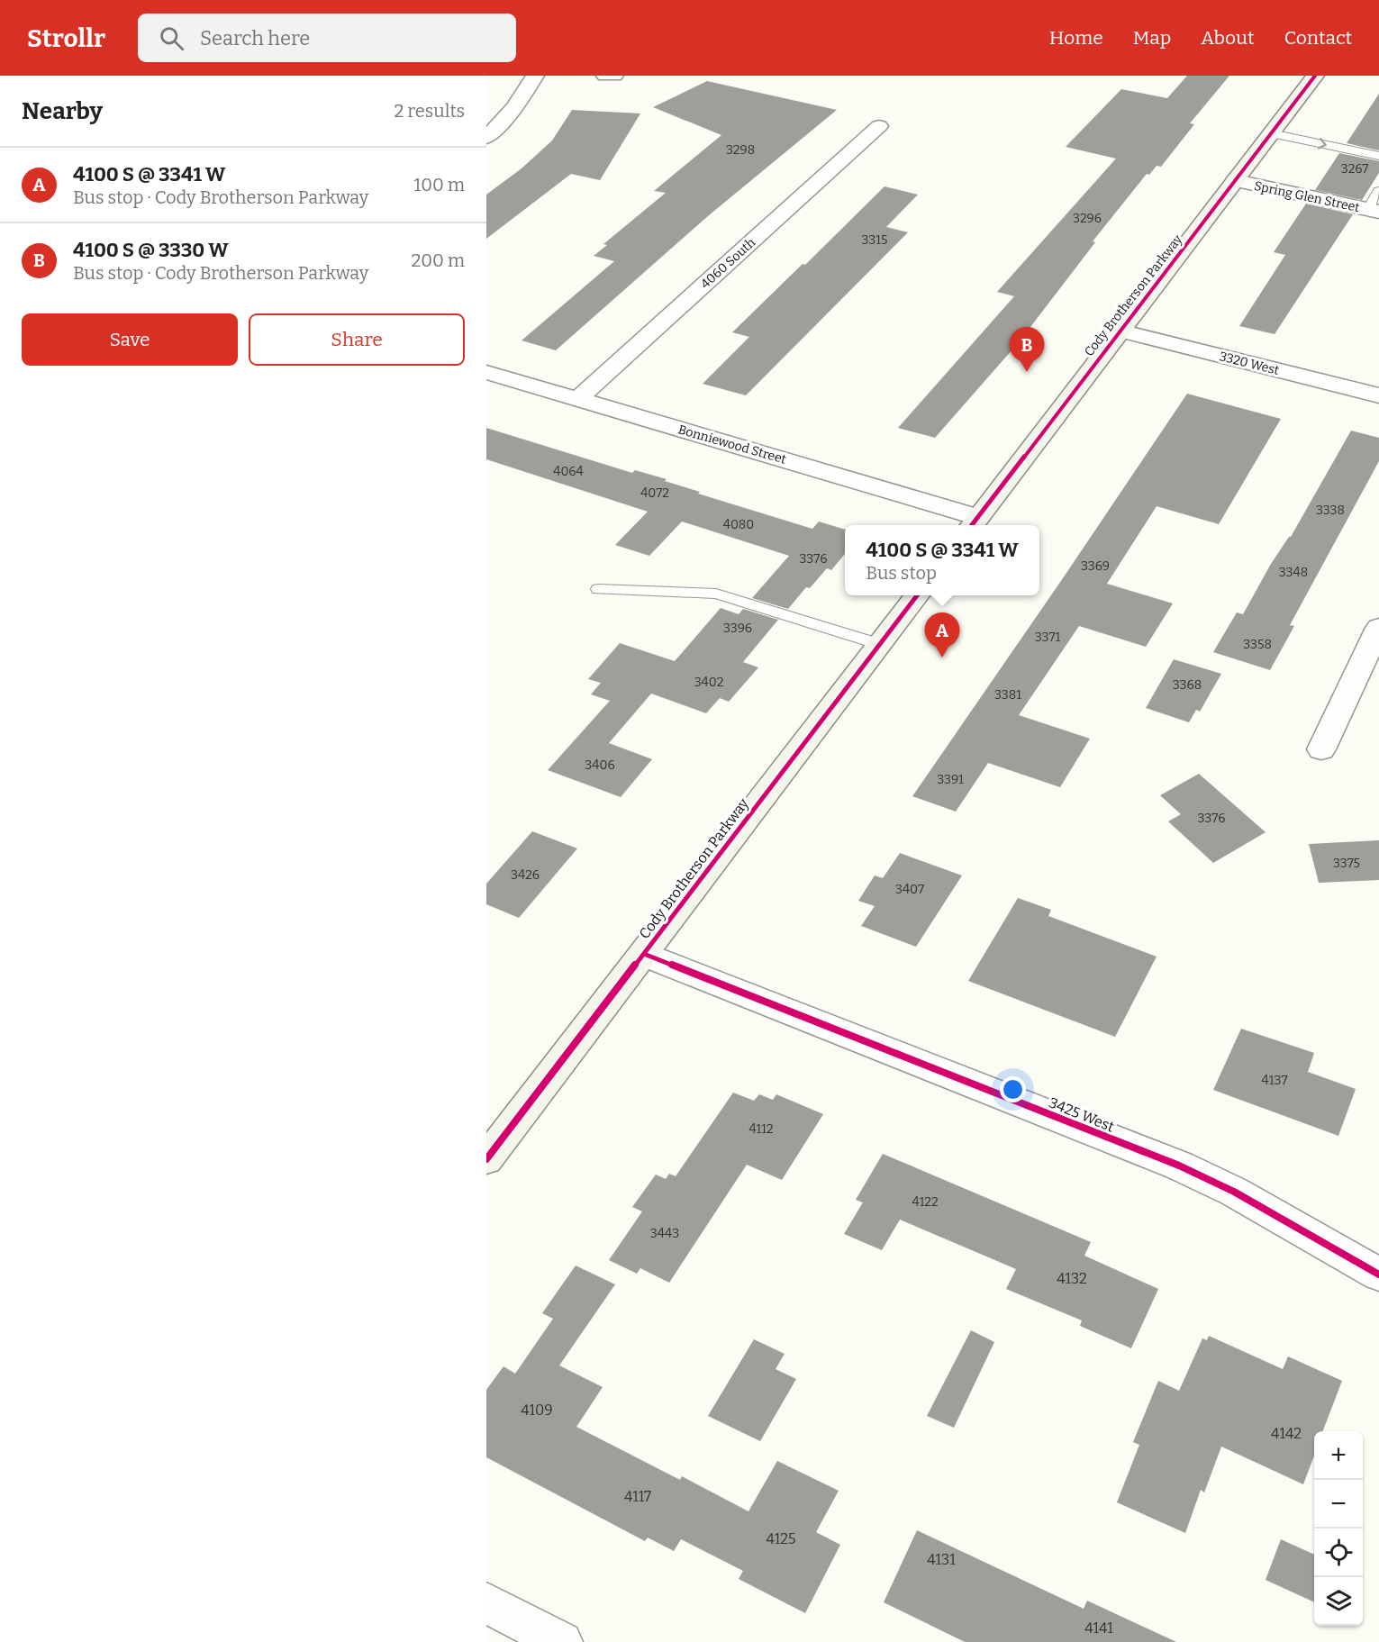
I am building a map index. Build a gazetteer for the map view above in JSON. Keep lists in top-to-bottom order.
{
  "streets": {
    "main road": ["Cody Brotherson Parkway"],
    "street": [
      "Spring Glen Street",
      "4060 South",
      "3320 West",
      "Bonniewood Street",
      "3425 West"
    ]
  },
  "crossings": [
    ["Spring Glen Street", "Cody Brotherson Parkway"],
    ["4060 South", "Bonniewood Street"],
    ["Cody Brotherson Parkway", "3320 West"],
    ["Cody Brotherson Parkway", "Bonniewood Street"],
    ["Cody Brotherson Parkway", "3425 West"]
  ],
  "house_numbers": [
    "3298",
    "3267",
    "3296",
    "3315",
    "4064",
    "4072",
    "3338",
    "4080",
    "3376",
    "3369",
    "3348",
    "3396",
    "3371",
    "3358",
    "3402",
    "3368",
    "3381",
    "3406",
    "3391",
    "3376",
    "3375",
    "3426",
    "3407",
    "4137",
    "4112",
    "4122",
    "3443",
    "4132",
    "4109",
    "4142",
    "4117",
    "4125",
    "4131",
    "4141"
  ],
  "page": {
    "header": "Strollr",
    "search": "Search here",
    "nav": [
      "Home",
      "Map",
      "About",
      "Contact"
    ],
    "heading": ["Nearby", "2 results"],
    "list": [
      {
        "mark": "A",
        "name": "4100 S @ 3341 W",
        "note": "Bus stop · Cody Brotherson Parkway",
        "value": "100 m"
      },
      {
        "mark": "B",
        "name": "4100 S @ 3330 W",
        "note": "Bus stop · Cody Brotherson Parkway",
        "value": "200 m"
      }
    ],
    "buttons": ["Save", "Share"],
    "pins": ["B", "A"],
    "popup": ["4100 S @ 3341 W", "Bus stop"],
    "map_buttons": ["+", "−"]
  }
}
